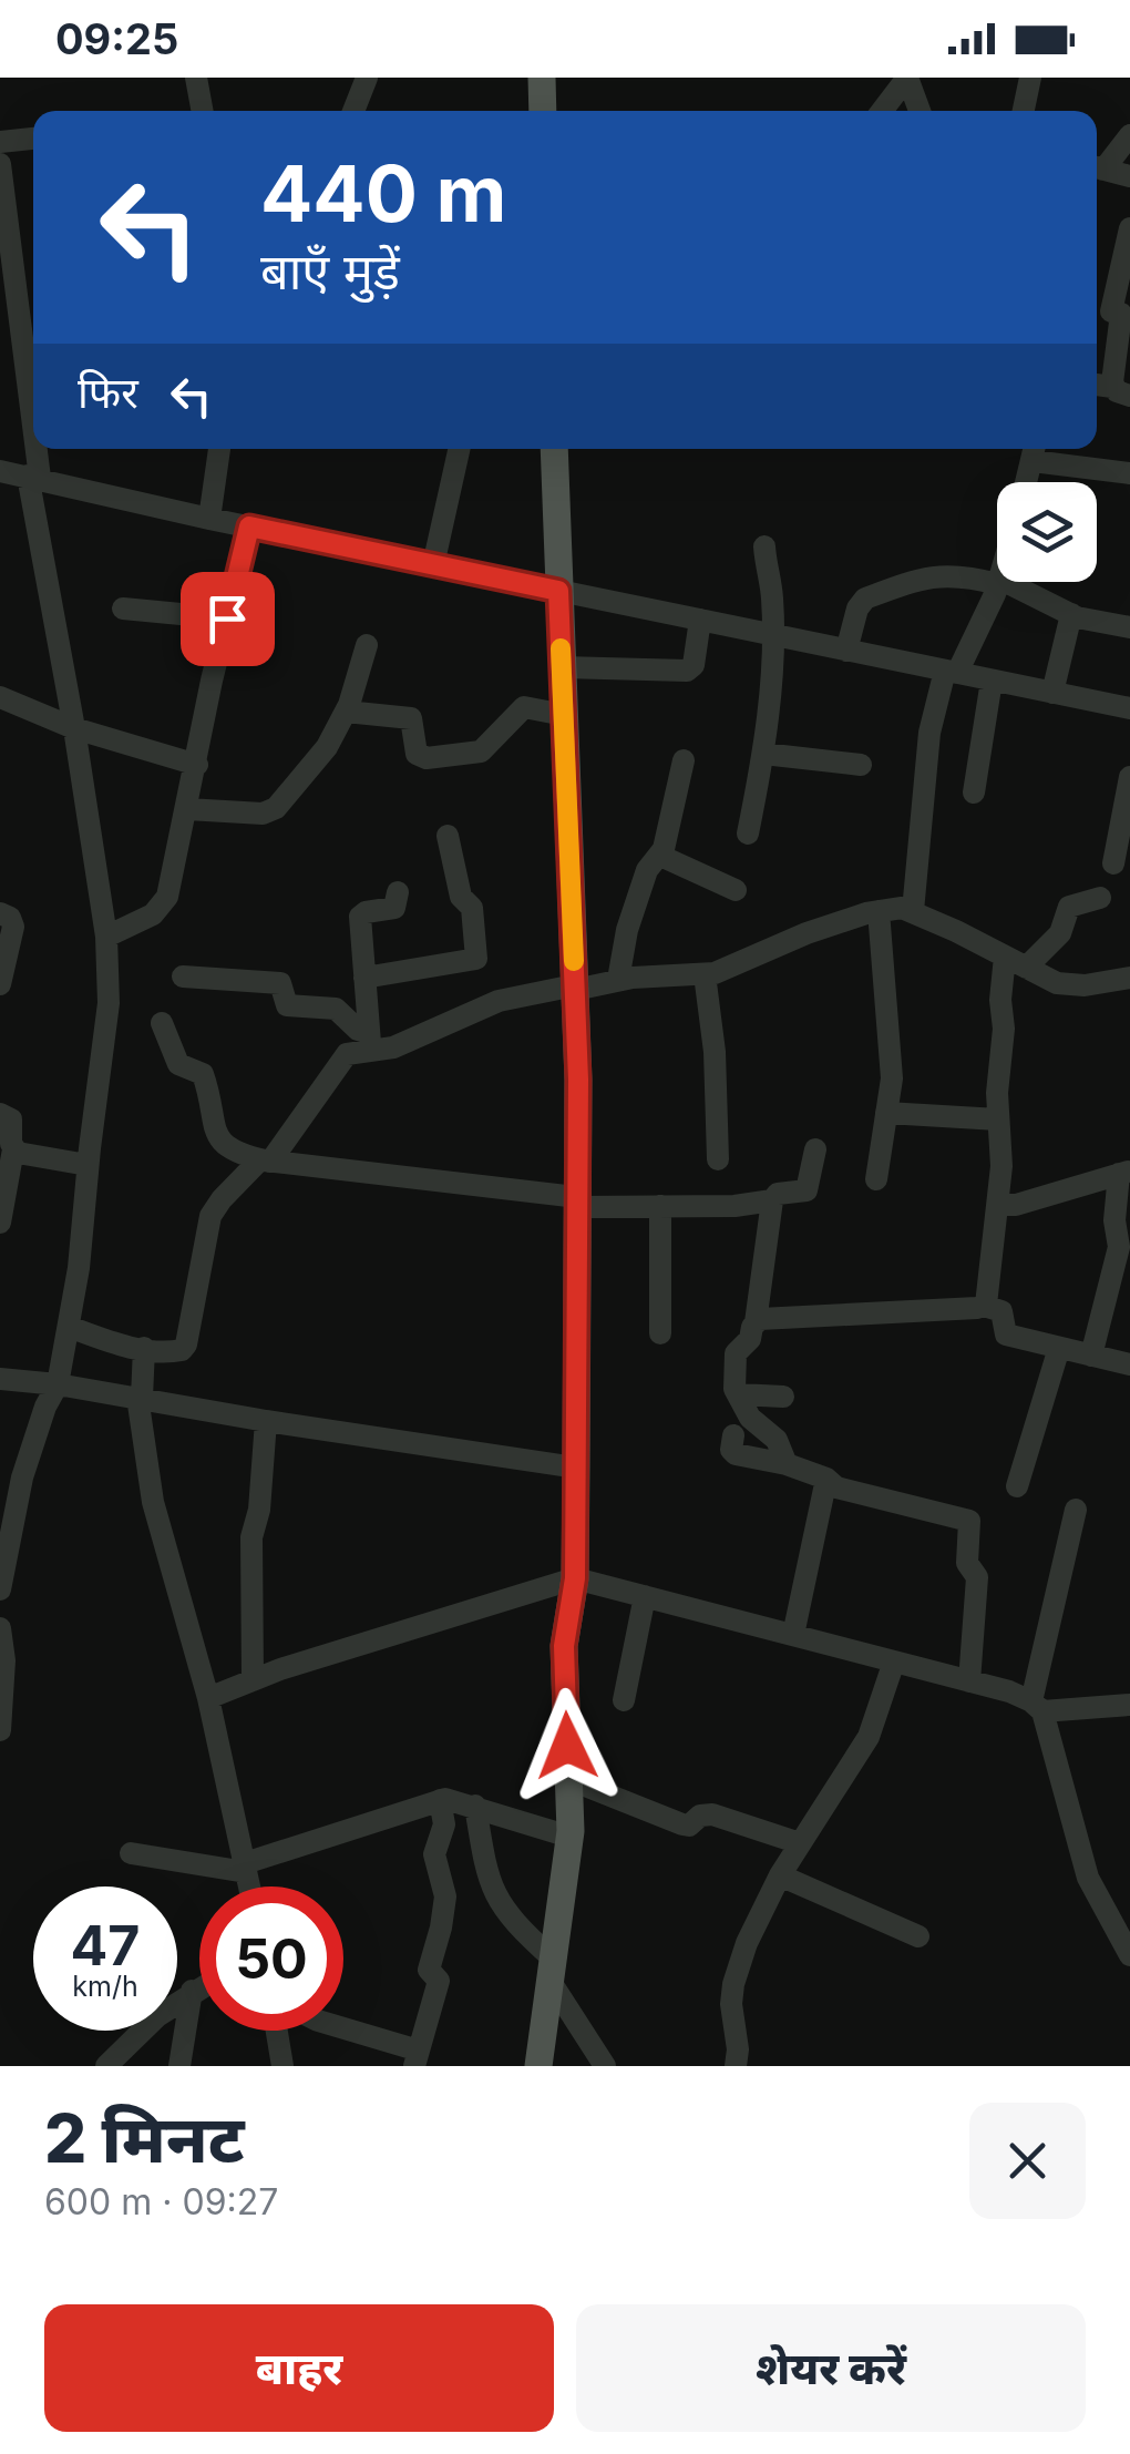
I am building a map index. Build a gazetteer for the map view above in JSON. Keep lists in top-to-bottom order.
{
  "page": {
    "status": "09:25",
    "turn": ["440 m", "बाएँ मुड़ें"],
    "then": "फिर",
    "speed": "47 km/h",
    "limit": "50",
    "heading": ["2 मिनट", "600 m · 09:27"],
    "buttons": ["बाहर", "शेयर करें"]
  }
}
